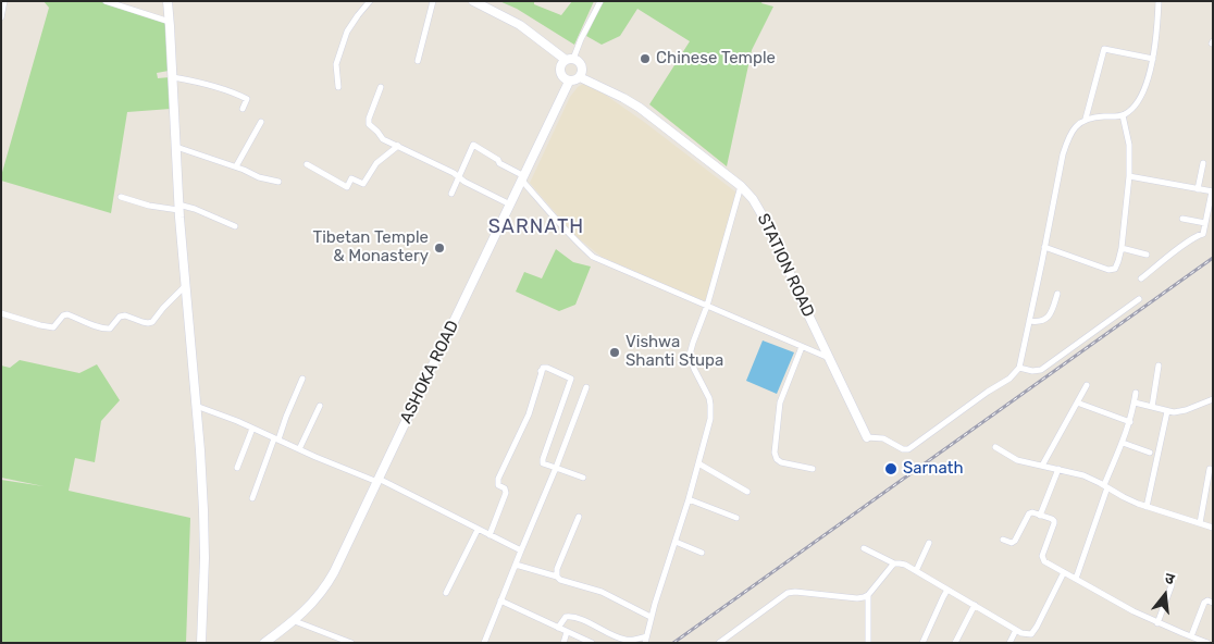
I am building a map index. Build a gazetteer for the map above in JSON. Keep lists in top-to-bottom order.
{
  "streets": {
    "street": ["STATION ROAD", "ASHOKA ROAD"]
  },
  "crossings": [
    ["STATION ROAD", "ASHOKA ROAD"]
  ],
  "districts": ["SARNATH"],
  "places": [
    "Chinese Temple",
    "Tibetan Temple & Monastery",
    "Vishwa Shanti Stupa",
    "Sarnath"
  ],
  "north": "top"
}
